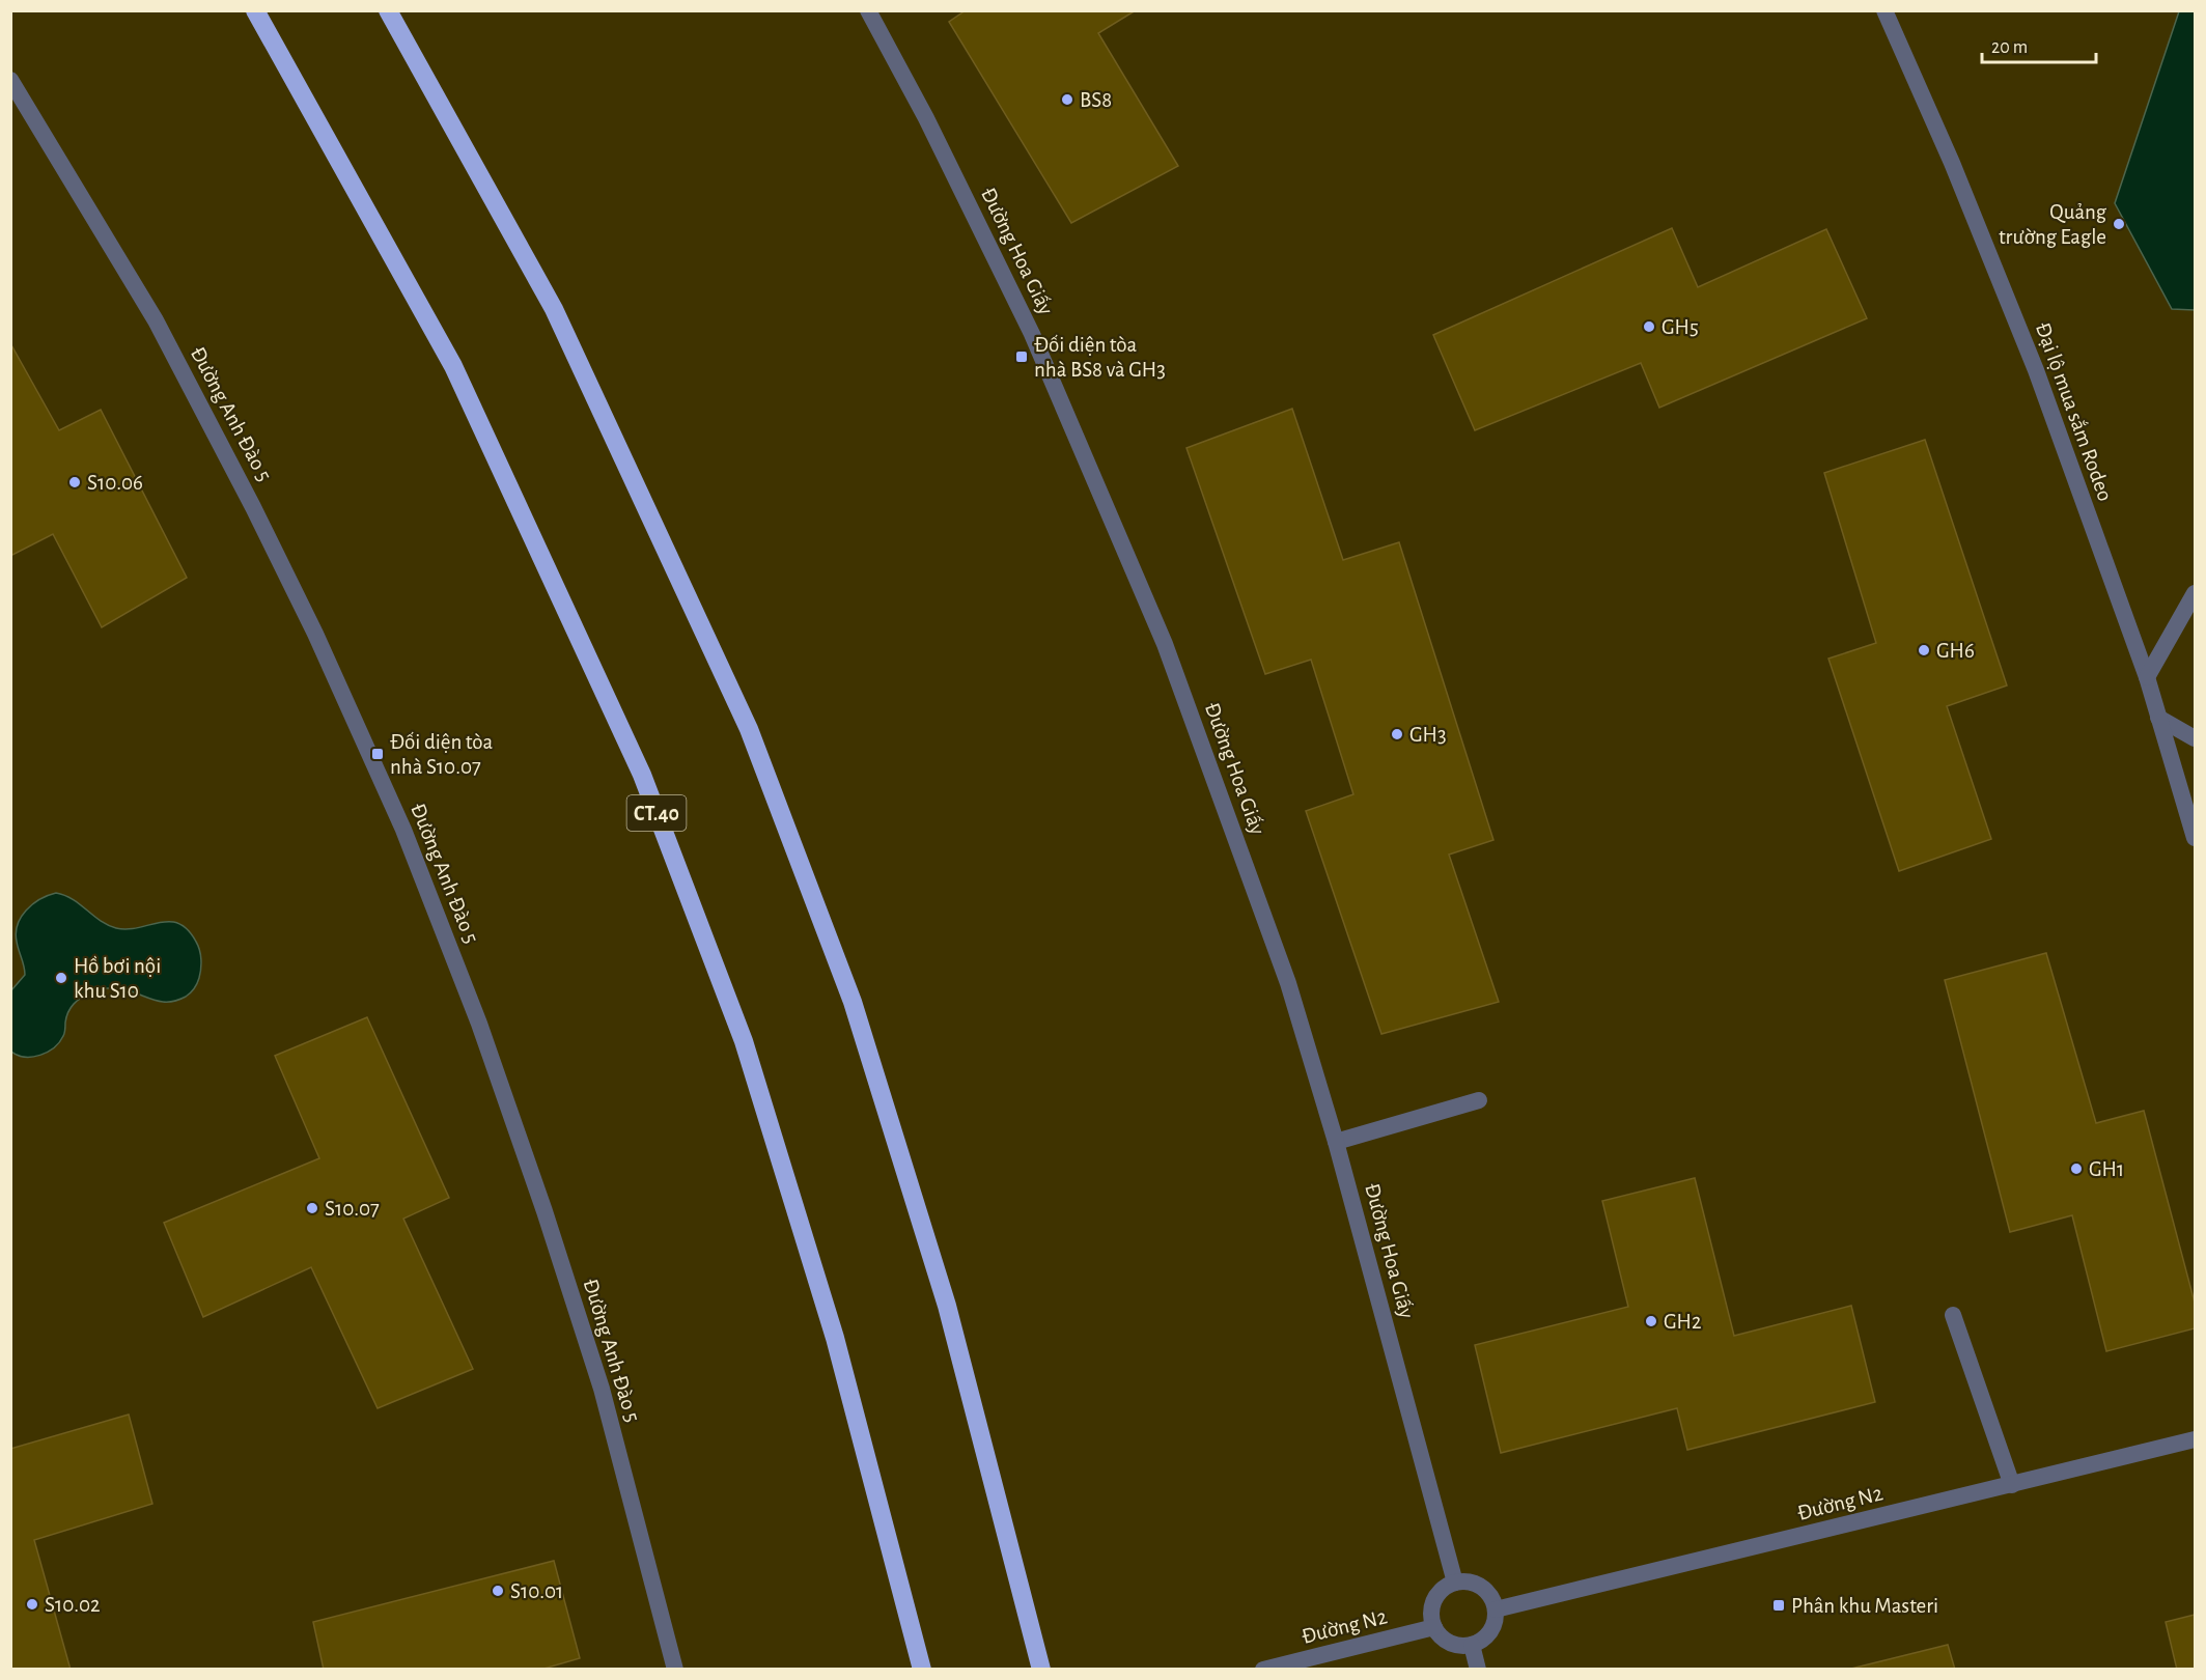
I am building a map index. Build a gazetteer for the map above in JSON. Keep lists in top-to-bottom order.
{
  "streets": {
    "highway": ["CT.40"],
    "street": [
      "Đường Hoa Giấy",
      "Đại lộ mua sắm Rodeo",
      "Đường Anh Đào 5",
      "Đường N2"
    ]
  },
  "crossings": [
    ["Đường Hoa Giấy", "Đường N2"]
  ],
  "places": {
    "other": [
      "BS8",
      "Quảng trường Eagle",
      "GH5",
      "S10.06",
      "GH6",
      "GH3",
      "Hồ bơi nội khu S10",
      "GH1",
      "S10.07",
      "GH2",
      "S10.01",
      "S10.02"
    ],
    "transit": ["Đối diện tòa nhà BS8 và GH3", "Đối diện tòa nhà S10.07", "Phân khu Masteri"]
  },
  "scale_bar": "20 m"
}
